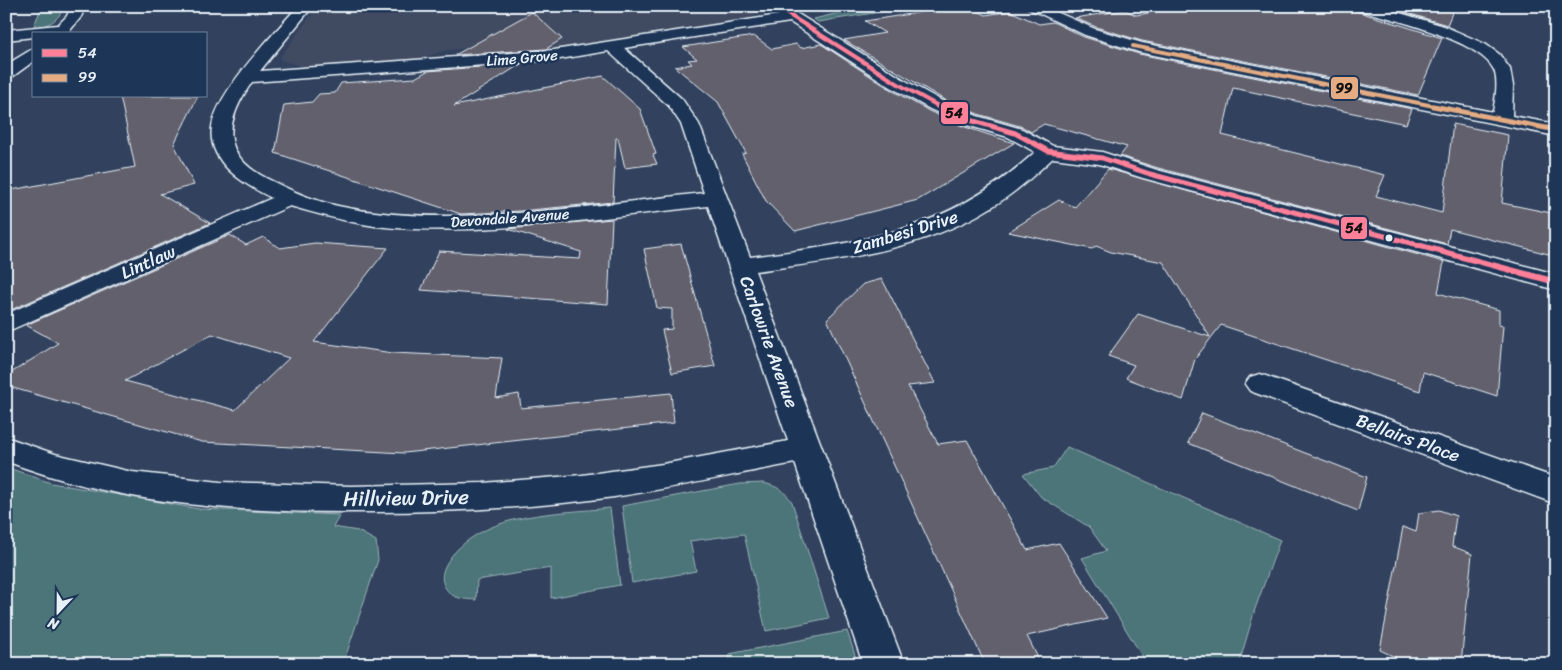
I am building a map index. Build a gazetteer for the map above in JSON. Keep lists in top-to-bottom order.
{
  "streets": {
    "street": [
      "Lime Grove",
      "Devondale Avenue",
      "Zambesi Drive",
      "Lintlaw",
      "Carlowrie Avenue",
      "Bellairs Place",
      "Hillview Drive"
    ]
  },
  "crossings": [
    ["Lime Grove", "Devondale Avenue"],
    ["Lime Grove", "Carlowrie Avenue"],
    ["Devondale Avenue", "Lintlaw"],
    ["Devondale Avenue", "Carlowrie Avenue"],
    ["Zambesi Drive", "Carlowrie Avenue"],
    ["Carlowrie Avenue", "Hillview Drive"]
  ],
  "lines": ["transit line 54", "transit line 99"],
  "legend": ["54", "99"],
  "north": "bottom"
}
